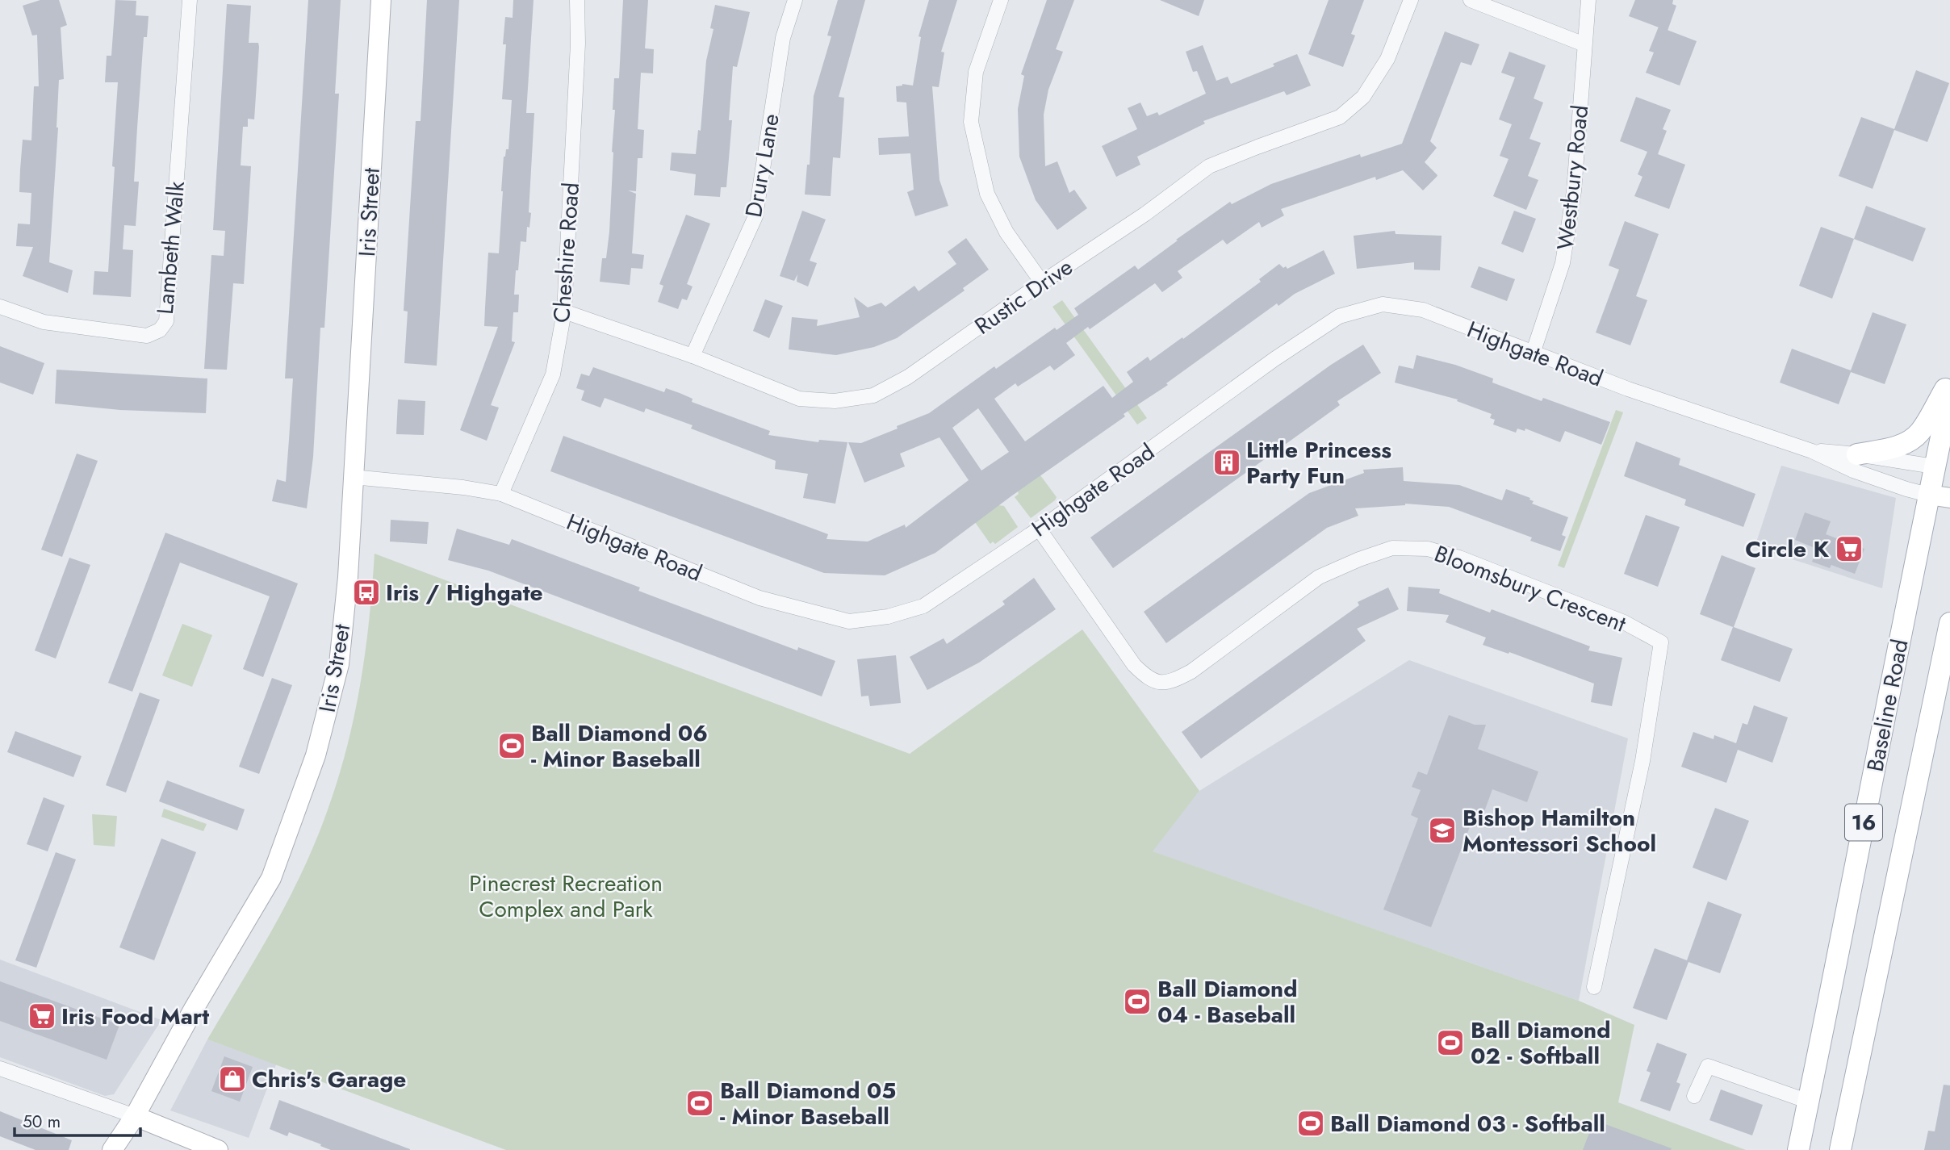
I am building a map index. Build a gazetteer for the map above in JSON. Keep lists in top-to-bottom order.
{
  "streets": {
    "main road": ["Baseline Road", "16"],
    "street": [
      "Drury Lane",
      "Westbury Road",
      "Iris Street",
      "Lambeth Walk",
      "Cheshire Road",
      "Rustic Drive",
      "Highgate Road",
      "Bloomsbury Crescent"
    ]
  },
  "crossings": [
    ["Drury Lane", "Rustic Drive"],
    ["Westbury Road", "Highgate Road"],
    ["Iris Street", "Highgate Road"],
    ["Cheshire Road", "Rustic Drive"],
    ["Cheshire Road", "Highgate Road"],
    ["Highgate Road", "Bloomsbury Crescent"],
    ["Highgate Road", "Baseline Road"]
  ],
  "parks": ["Pinecrest Recreation Complex and Park"],
  "places": {
    "building": ["Little Princess Party Fun"],
    "supermarket": ["Circle K", "Iris Food Mart"],
    "bus stop": ["Iris / Highgate"],
    "sports": [
      "Ball Diamond 06 - Minor Baseball",
      "Ball Diamond 04 - Baseball",
      "Ball Diamond 02 - Softball",
      "Ball Diamond 05 - Minor Baseball",
      "Ball Diamond 03 - Softball"
    ],
    "school or university": ["Bishop Hamilton Montessori School"],
    "shop": ["Chris's Garage"]
  },
  "scale_bar": "50 m"
}
